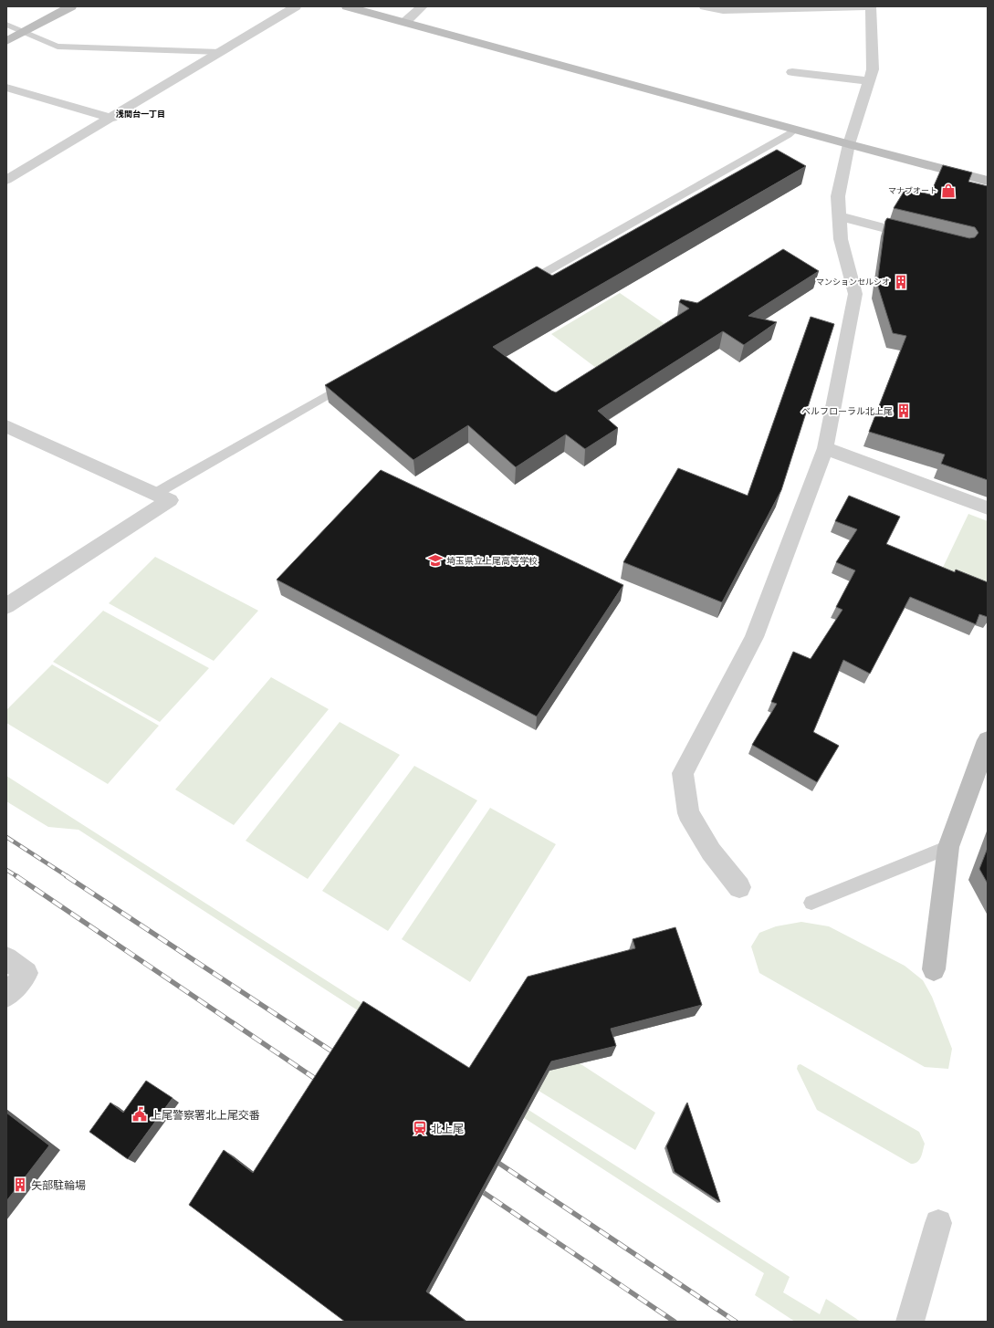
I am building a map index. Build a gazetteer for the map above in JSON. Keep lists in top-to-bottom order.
{
  "districts": ["浅間台一丁目"],
  "places": {
    "shop": ["マナブオート"],
    "building": ["マンションセルシオ", "ベルフローラル北上尾", "矢部駐輪場"],
    "school or university": ["埼玉県立上尾高等学校"],
    "public building": ["上尾警察署北上尾交番"],
    "station": ["北上尾"]
  }
}
